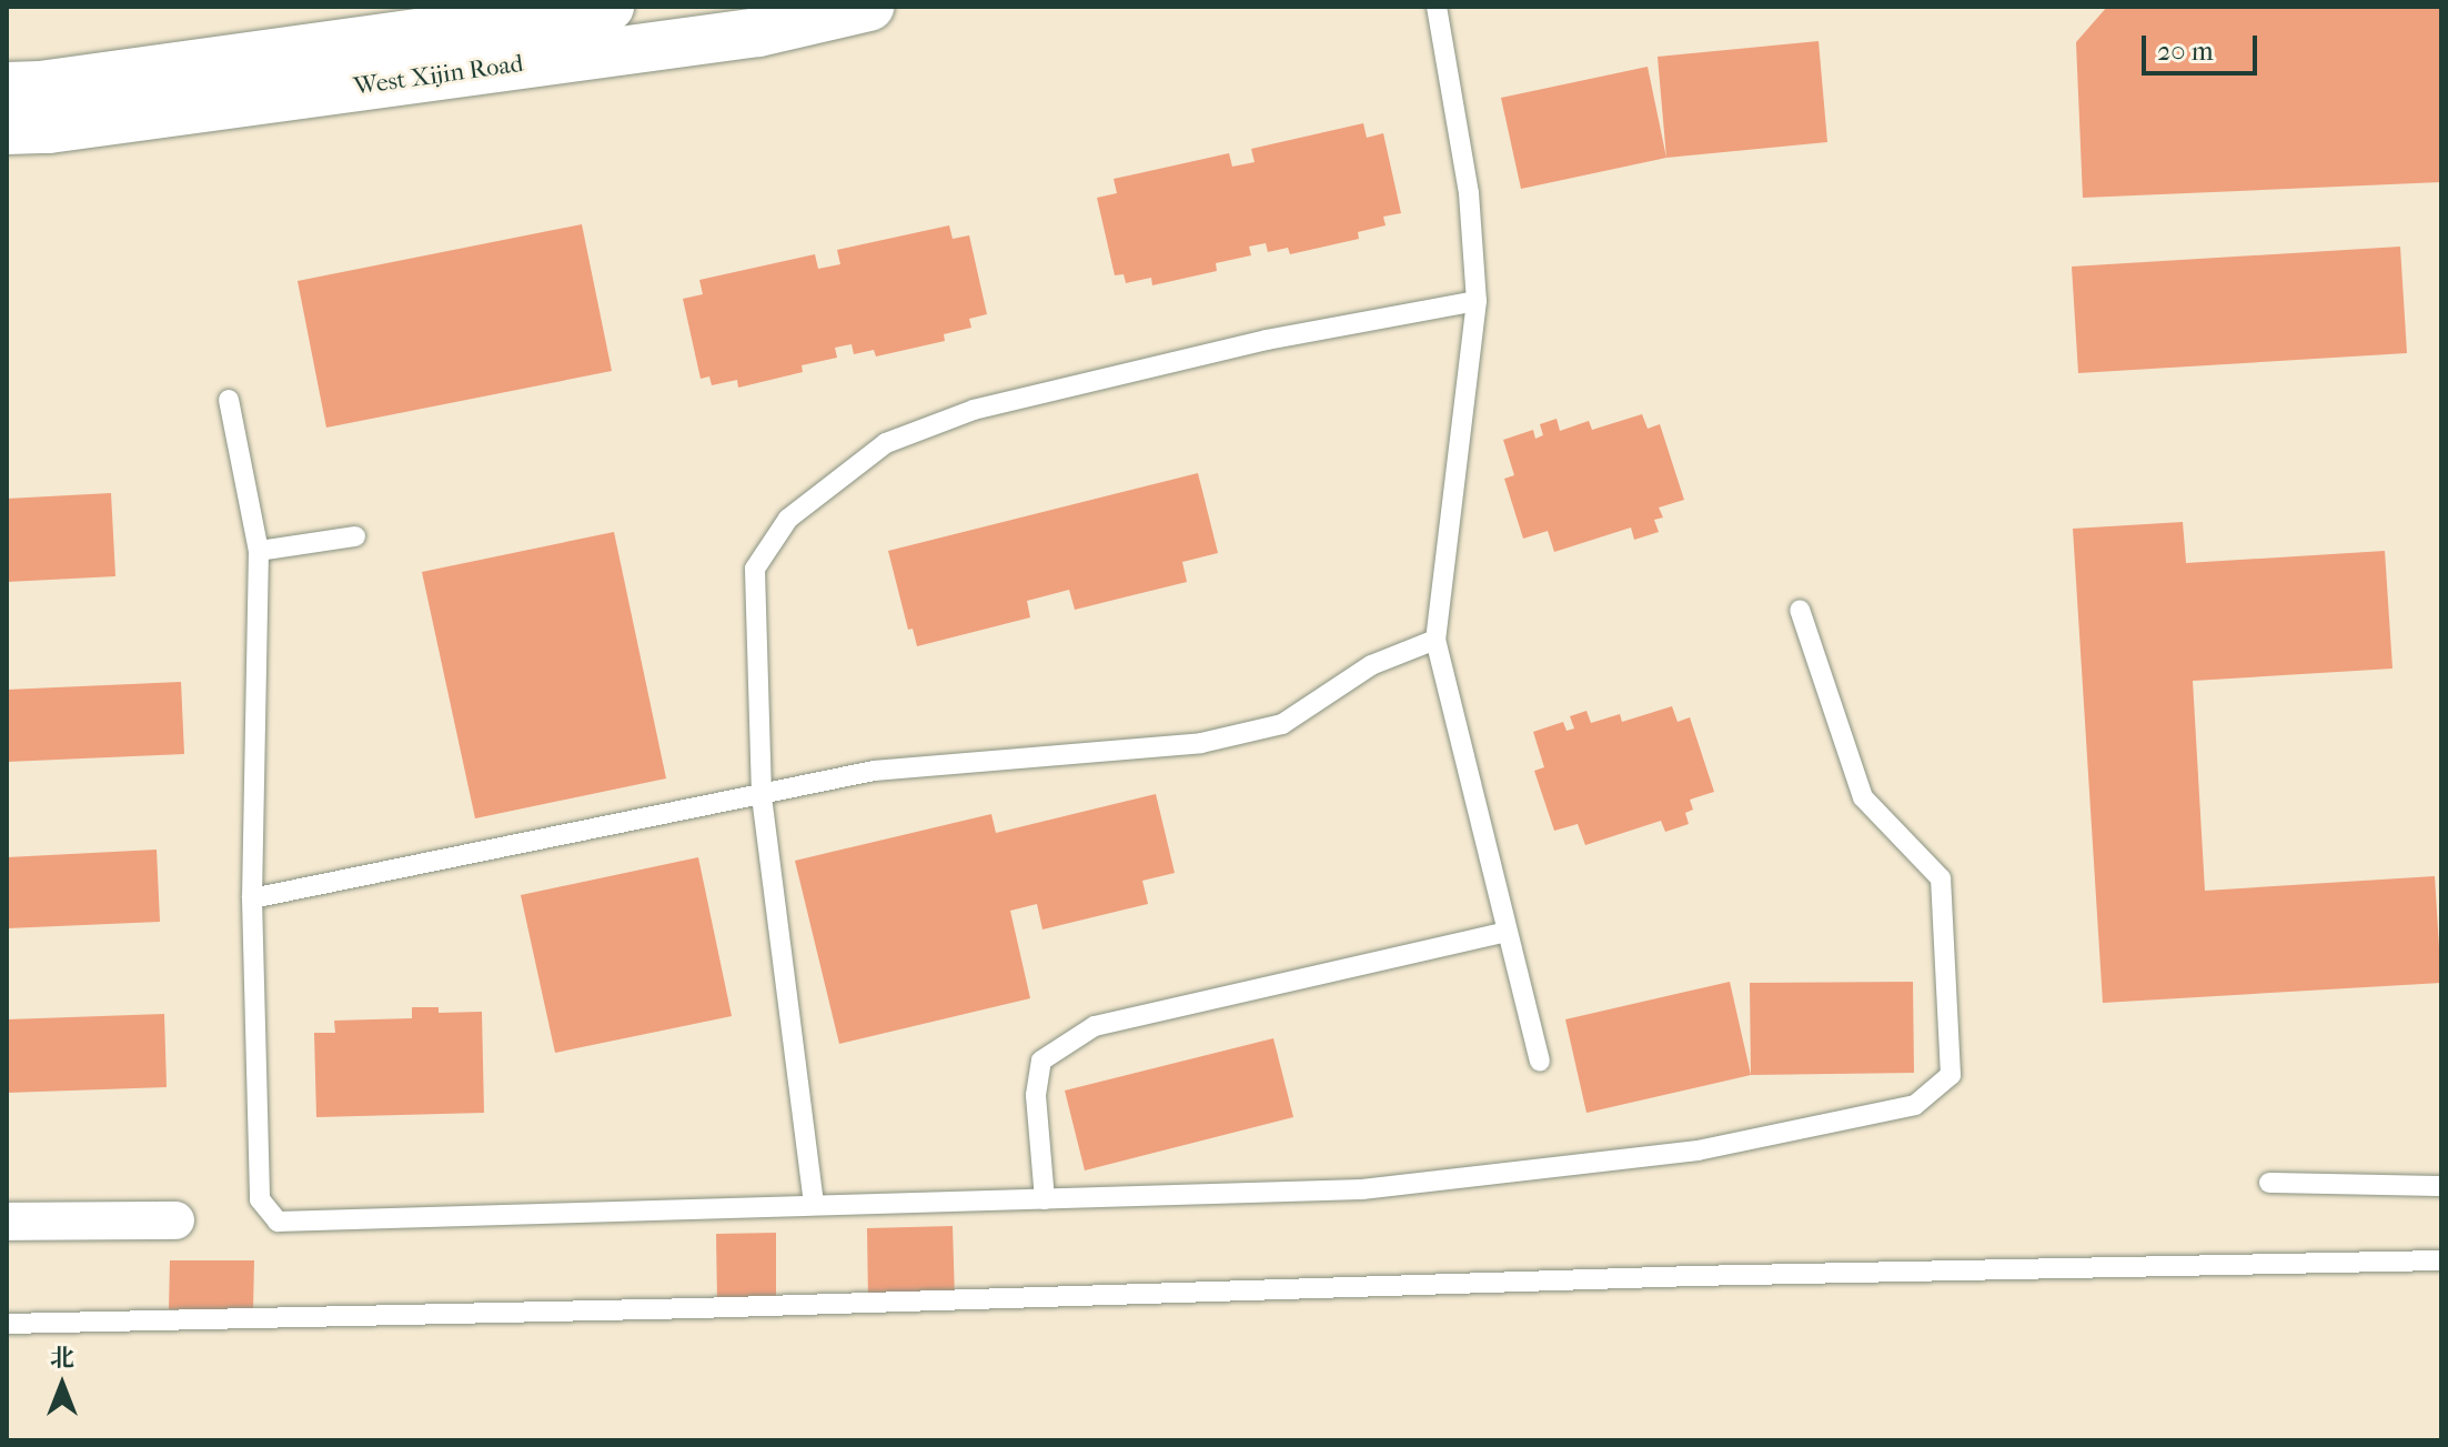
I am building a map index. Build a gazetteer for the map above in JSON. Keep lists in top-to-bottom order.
{
  "streets": {
    "main road": ["West Xijin Road"]
  },
  "scale_bar": "20 m",
  "north": "top"
}
